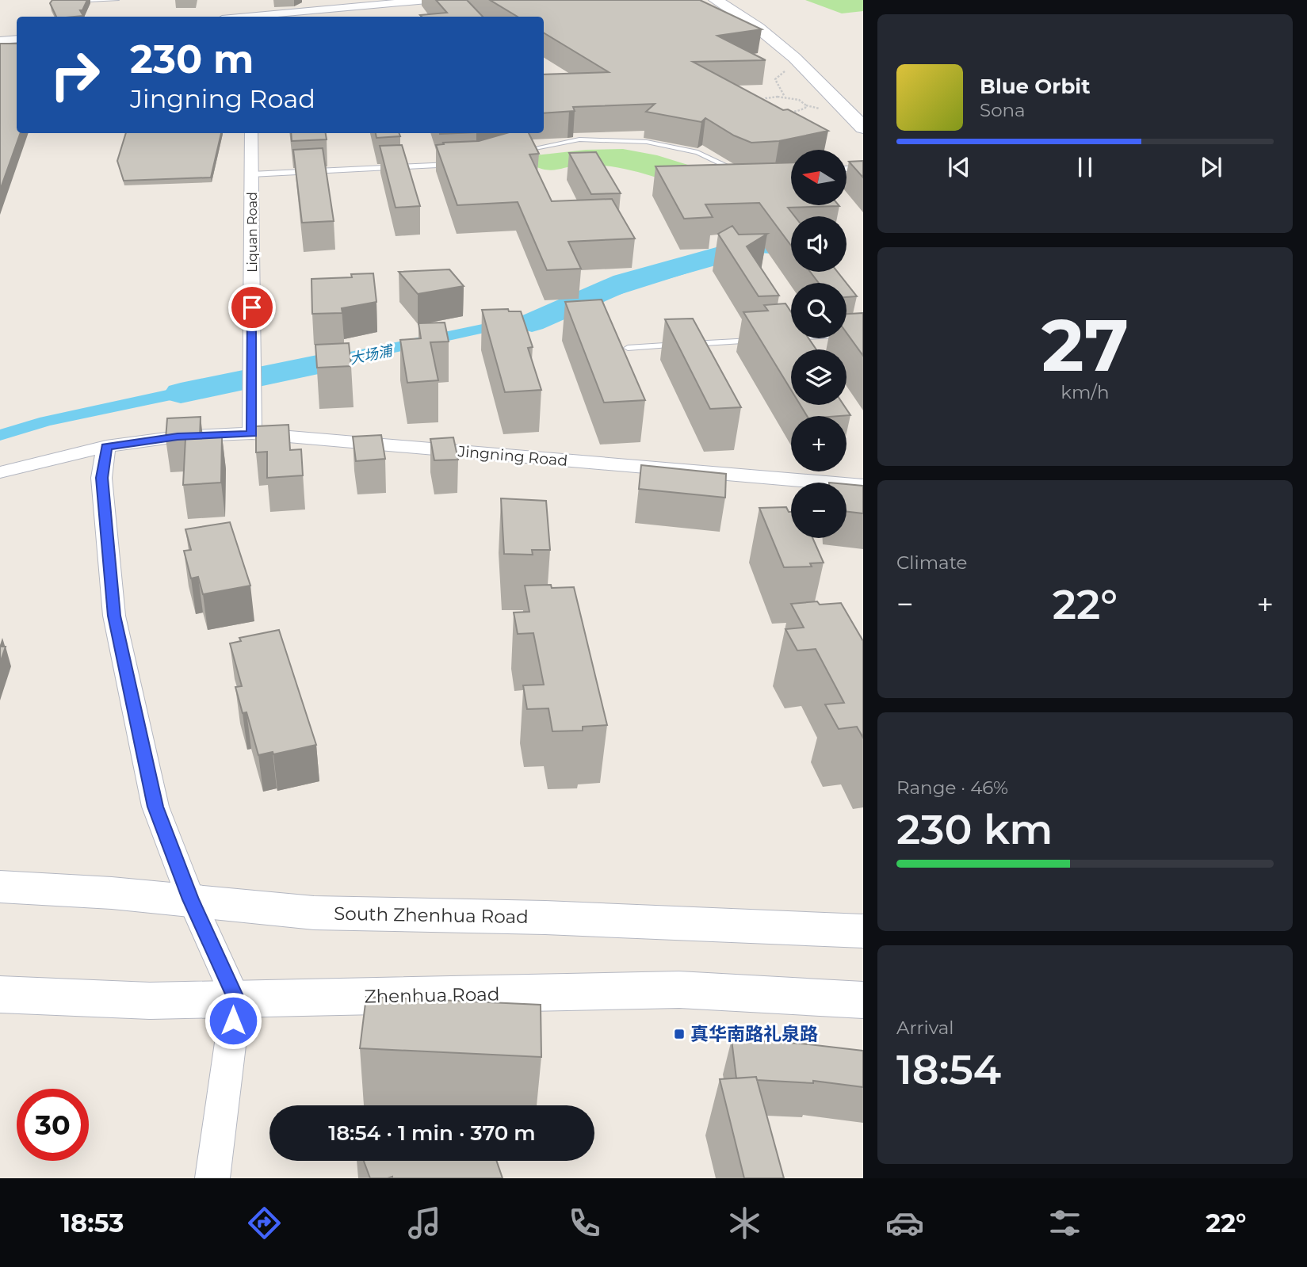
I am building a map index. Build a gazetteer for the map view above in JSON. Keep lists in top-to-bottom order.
{
  "streets": {
    "main road": ["South Zhenhua Road", "Zhenhua Road"],
    "street": ["Liquan Road", "Jingning Road"]
  },
  "crossings": [
    ["Liquan Road", "Jingning Road"]
  ],
  "water": ["大场浦"],
  "places": {
    "transit": ["真华南路礼泉路"]
  },
  "north": "left",
  "page": {
    "turn": ["230 m", "Jingning Road"],
    "song": ["Blue Orbit", "Sona"],
    "map_buttons": ["+", "−"],
    "tile": [
      ["27", "km/h"],
      "Climate",
      ["Range · 46%", "230 km"],
      ["Arrival", "18:54"]
    ],
    "heat": ["−", "22°", "+"],
    "limit": "30",
    "trip": "18:54 · 1 min · 370 m",
    "tabs": ["18:53", "22°"]
  }
}
